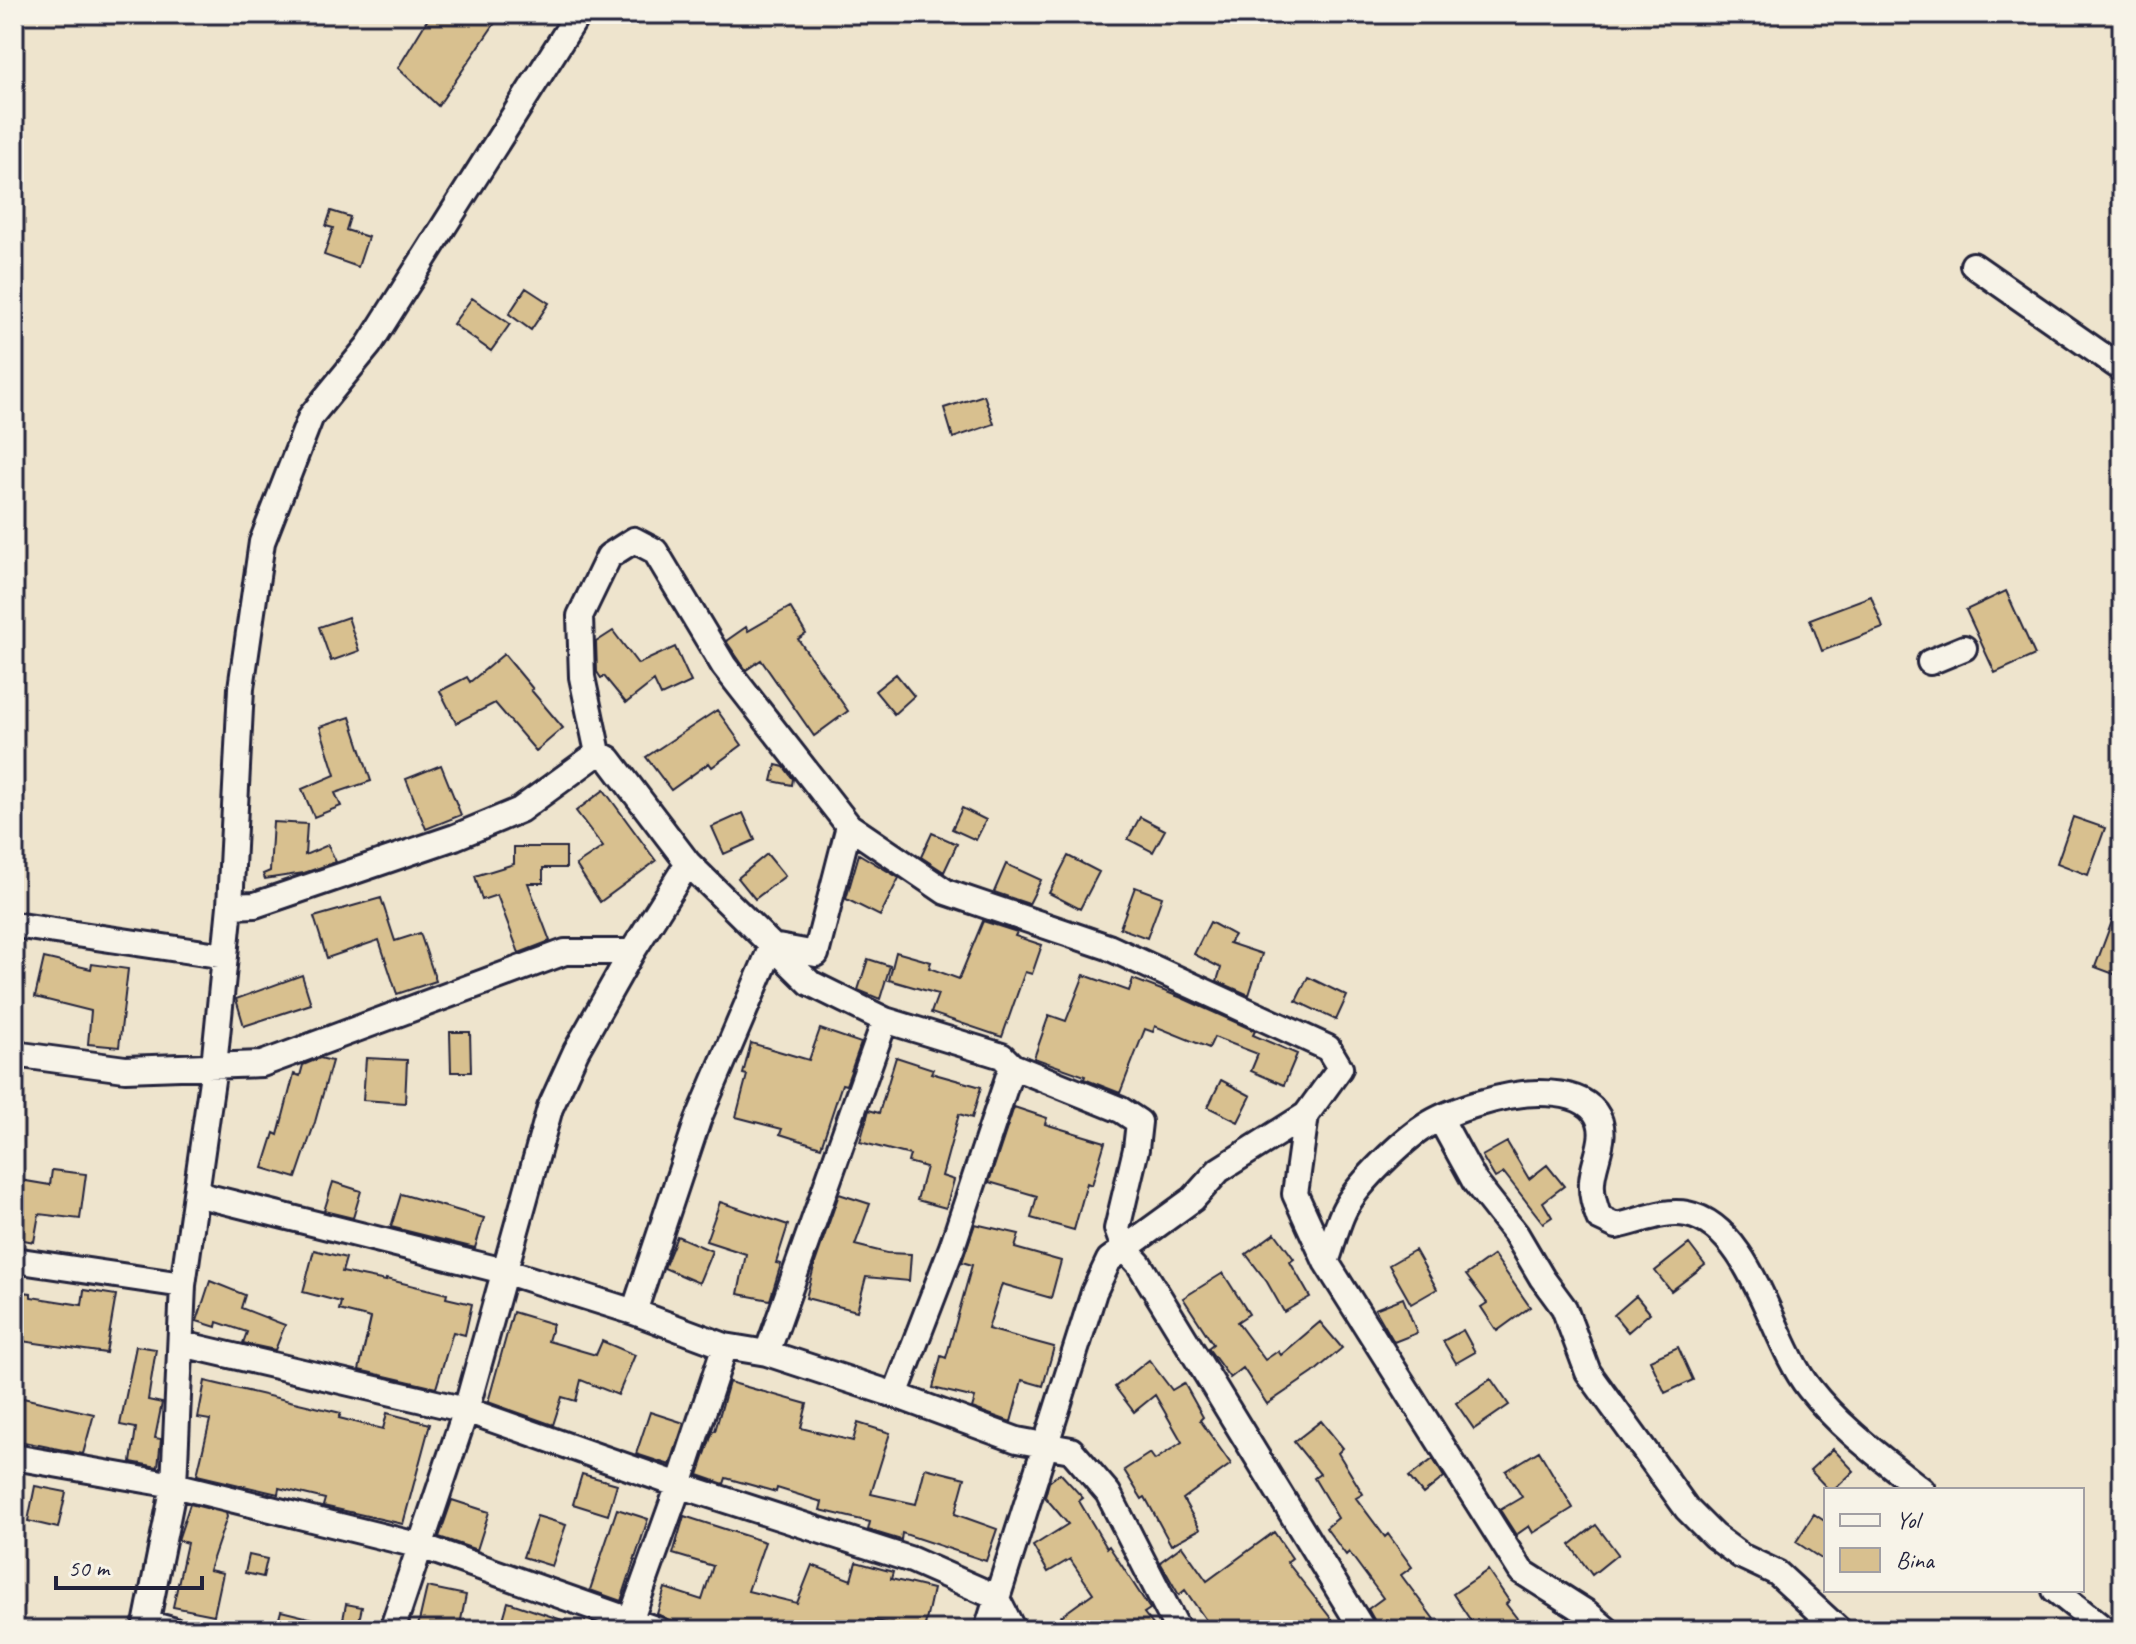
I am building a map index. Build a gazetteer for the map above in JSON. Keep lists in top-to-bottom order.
{
  "legend": ["Yol", "Bina"],
  "scale_bar": "50 m"
}
